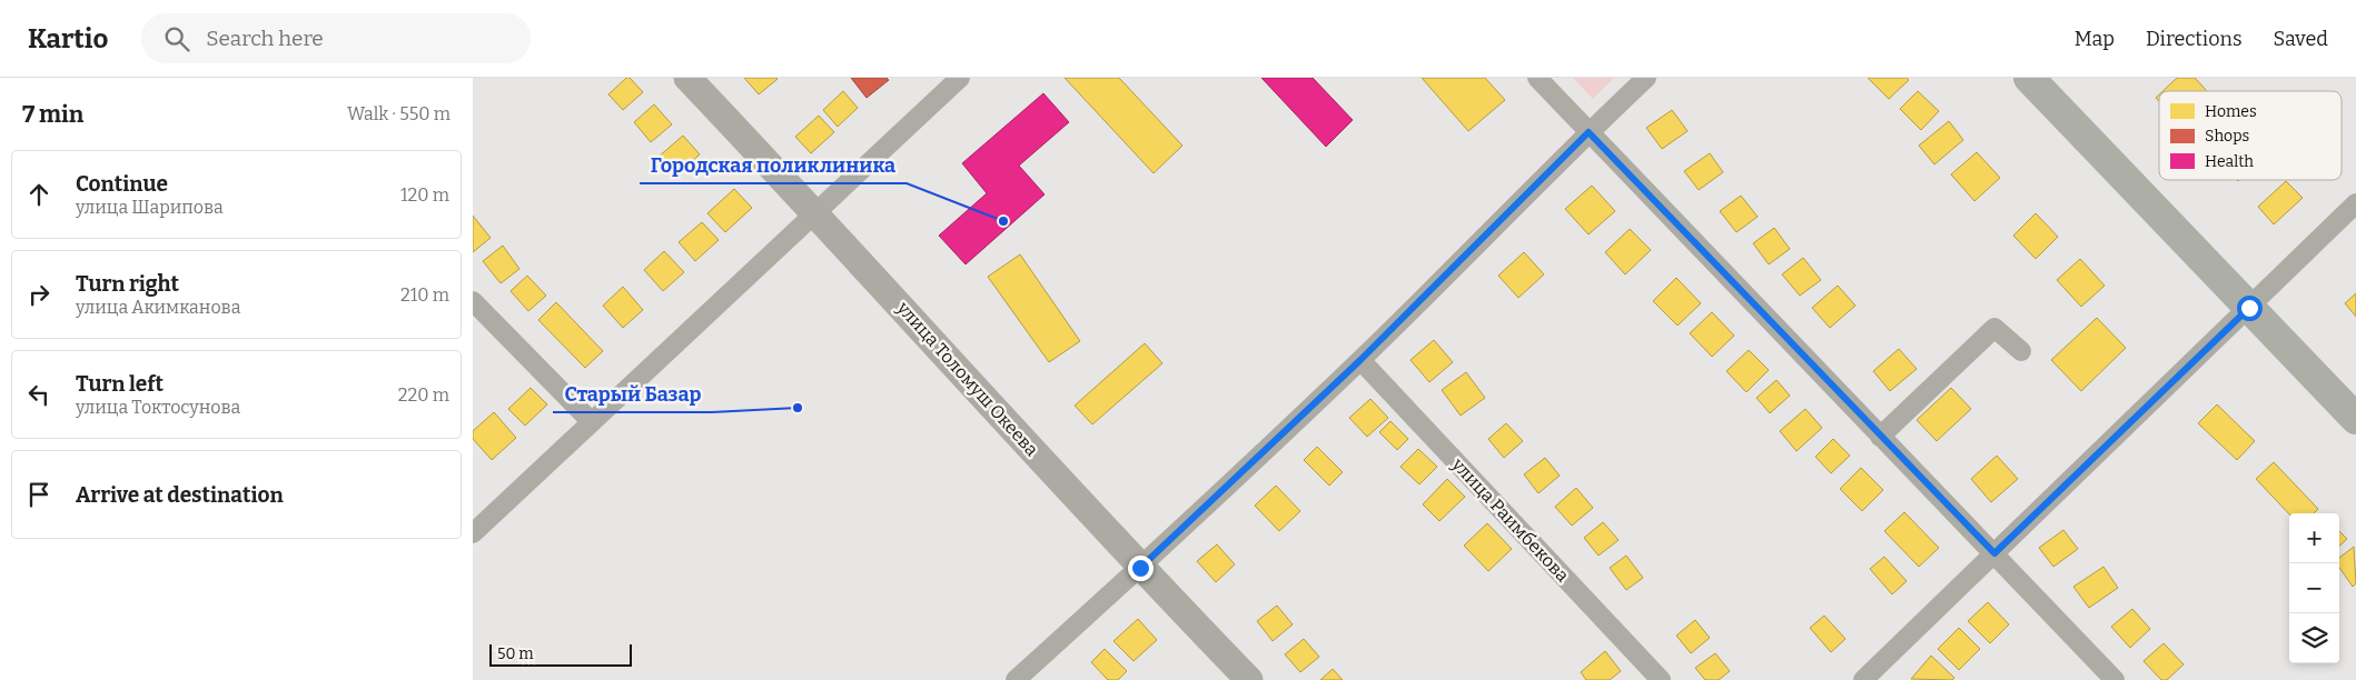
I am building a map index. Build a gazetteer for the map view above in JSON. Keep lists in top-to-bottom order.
{
  "streets": {
    "street": ["улица Толомуш Океева", "улица Раимбекова"]
  },
  "places": ["Городская поликлиника", "Старый Базар"],
  "legend": ["Homes", "Shops", "Health"],
  "scale_bar": "50 m",
  "page": {
    "header": "Kartio",
    "search": "Search here",
    "nav": ["Map", "Directions", "Saved"],
    "heading": ["7 min", "Walk · 550 m"],
    "list": [
      ["Continue", "улица Шарипова", "120 m"],
      ["Turn right", "улица Акимканова", "210 m"],
      ["Turn left", "улица Токтосунова", "220 m"],
      "Arrive at destination"
    ],
    "map_buttons": ["+", "−"],
    "scale": "50 m"
  }
}
